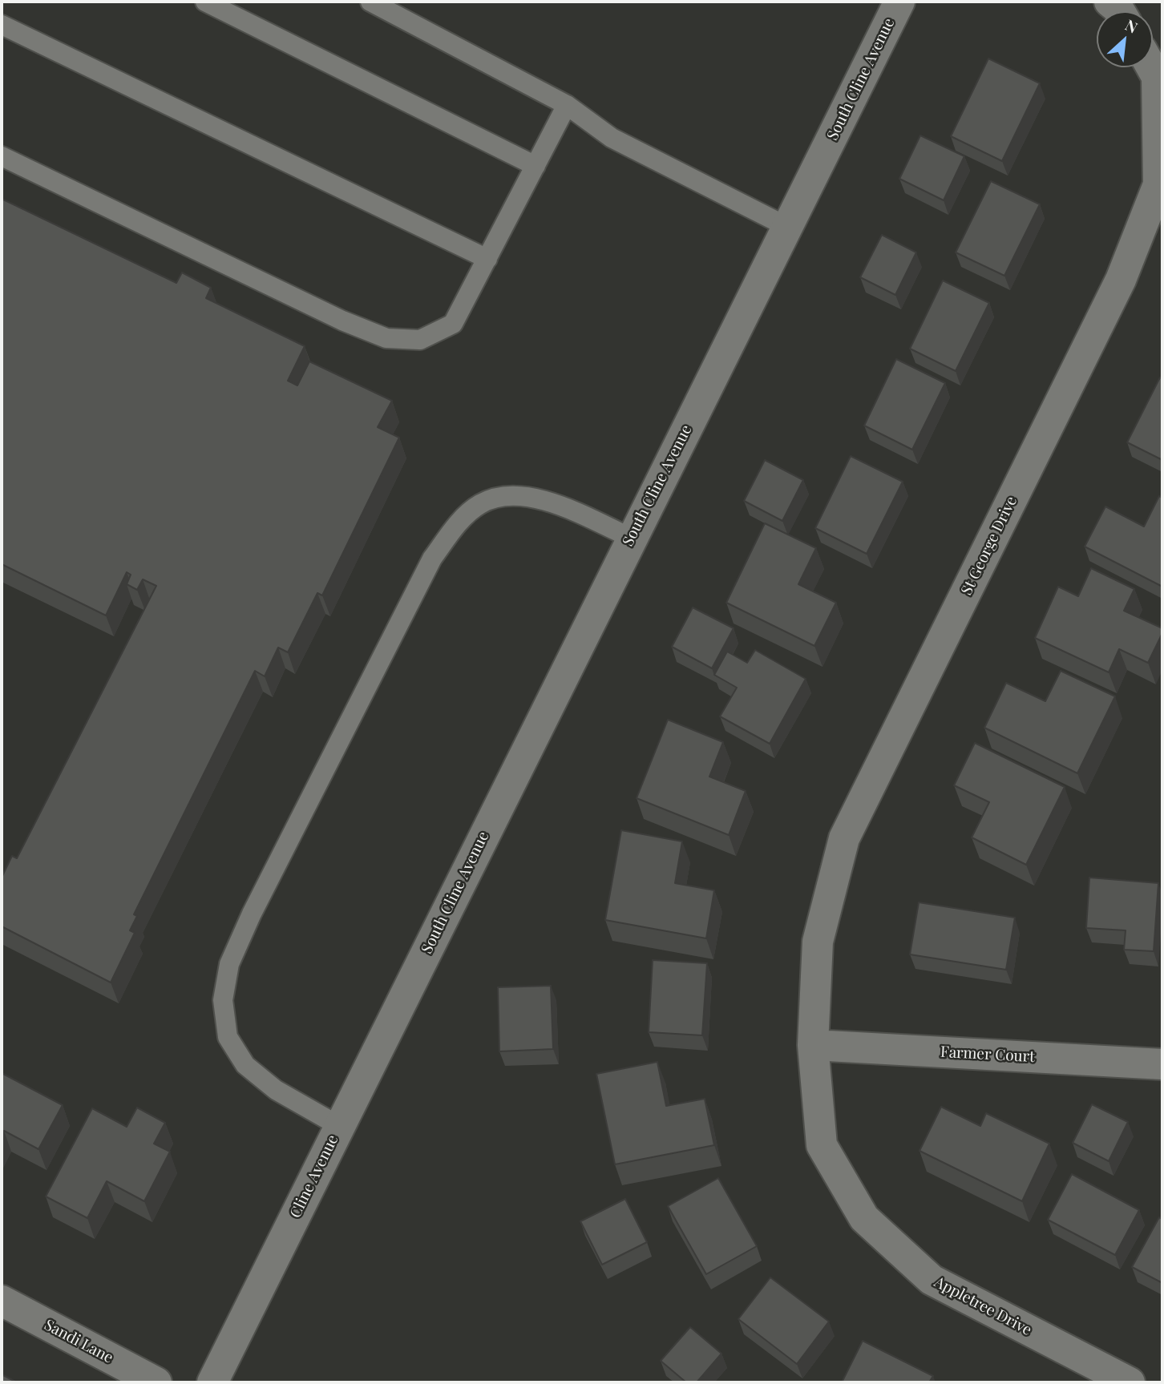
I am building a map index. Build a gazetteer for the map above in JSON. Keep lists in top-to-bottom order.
{
  "streets": {
    "street": [
      "South Cline Avenue",
      "St George Drive",
      "Farmer Court",
      "Cline Avenue",
      "Appletree Drive",
      "Sandi Lane"
    ]
  },
  "crossings": [
    ["South Cline Avenue", "Cline Avenue"],
    ["St George Drive", "Farmer Court"],
    ["St George Drive", "Appletree Drive"],
    ["Farmer Court", "Appletree Drive"]
  ],
  "north": "top right"
}
